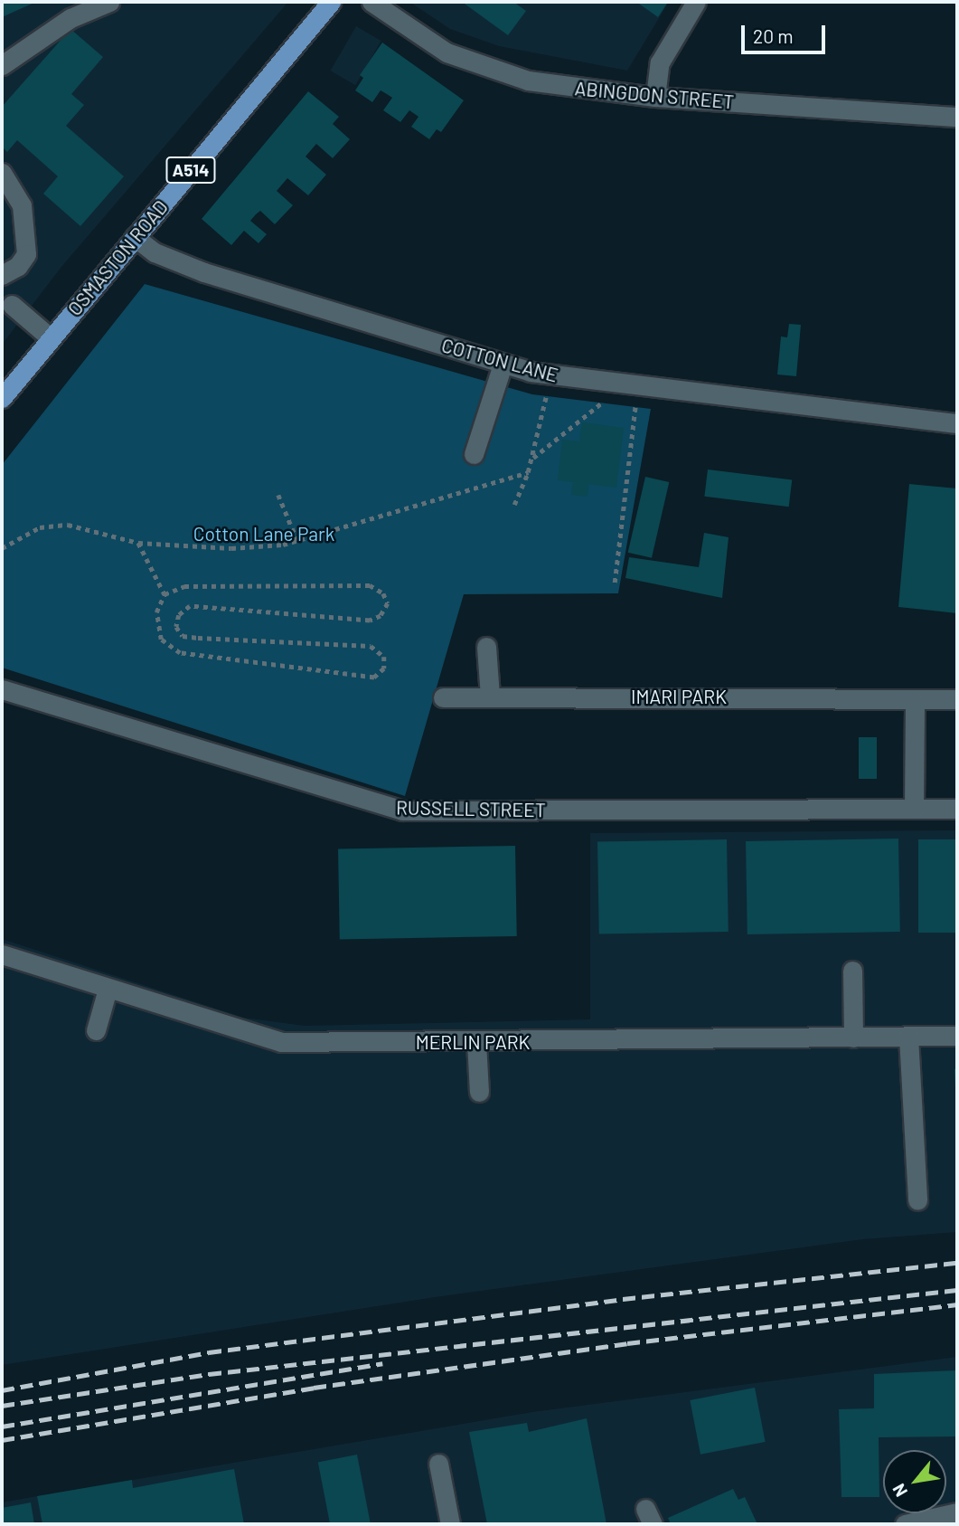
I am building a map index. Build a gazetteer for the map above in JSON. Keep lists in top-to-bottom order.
{
  "streets": {
    "main road": ["A514", "OSMASTON ROAD"],
    "street": [
      "ABINGDON STREET",
      "COTTON LANE",
      "IMARI PARK",
      "RUSSELL STREET",
      "MERLIN PARK"
    ]
  },
  "crossings": [
    ["OSMASTON ROAD", "COTTON LANE"]
  ],
  "parks": ["Cotton Lane Park"],
  "scale_bar": "20 m",
  "north": "bottom left"
}
